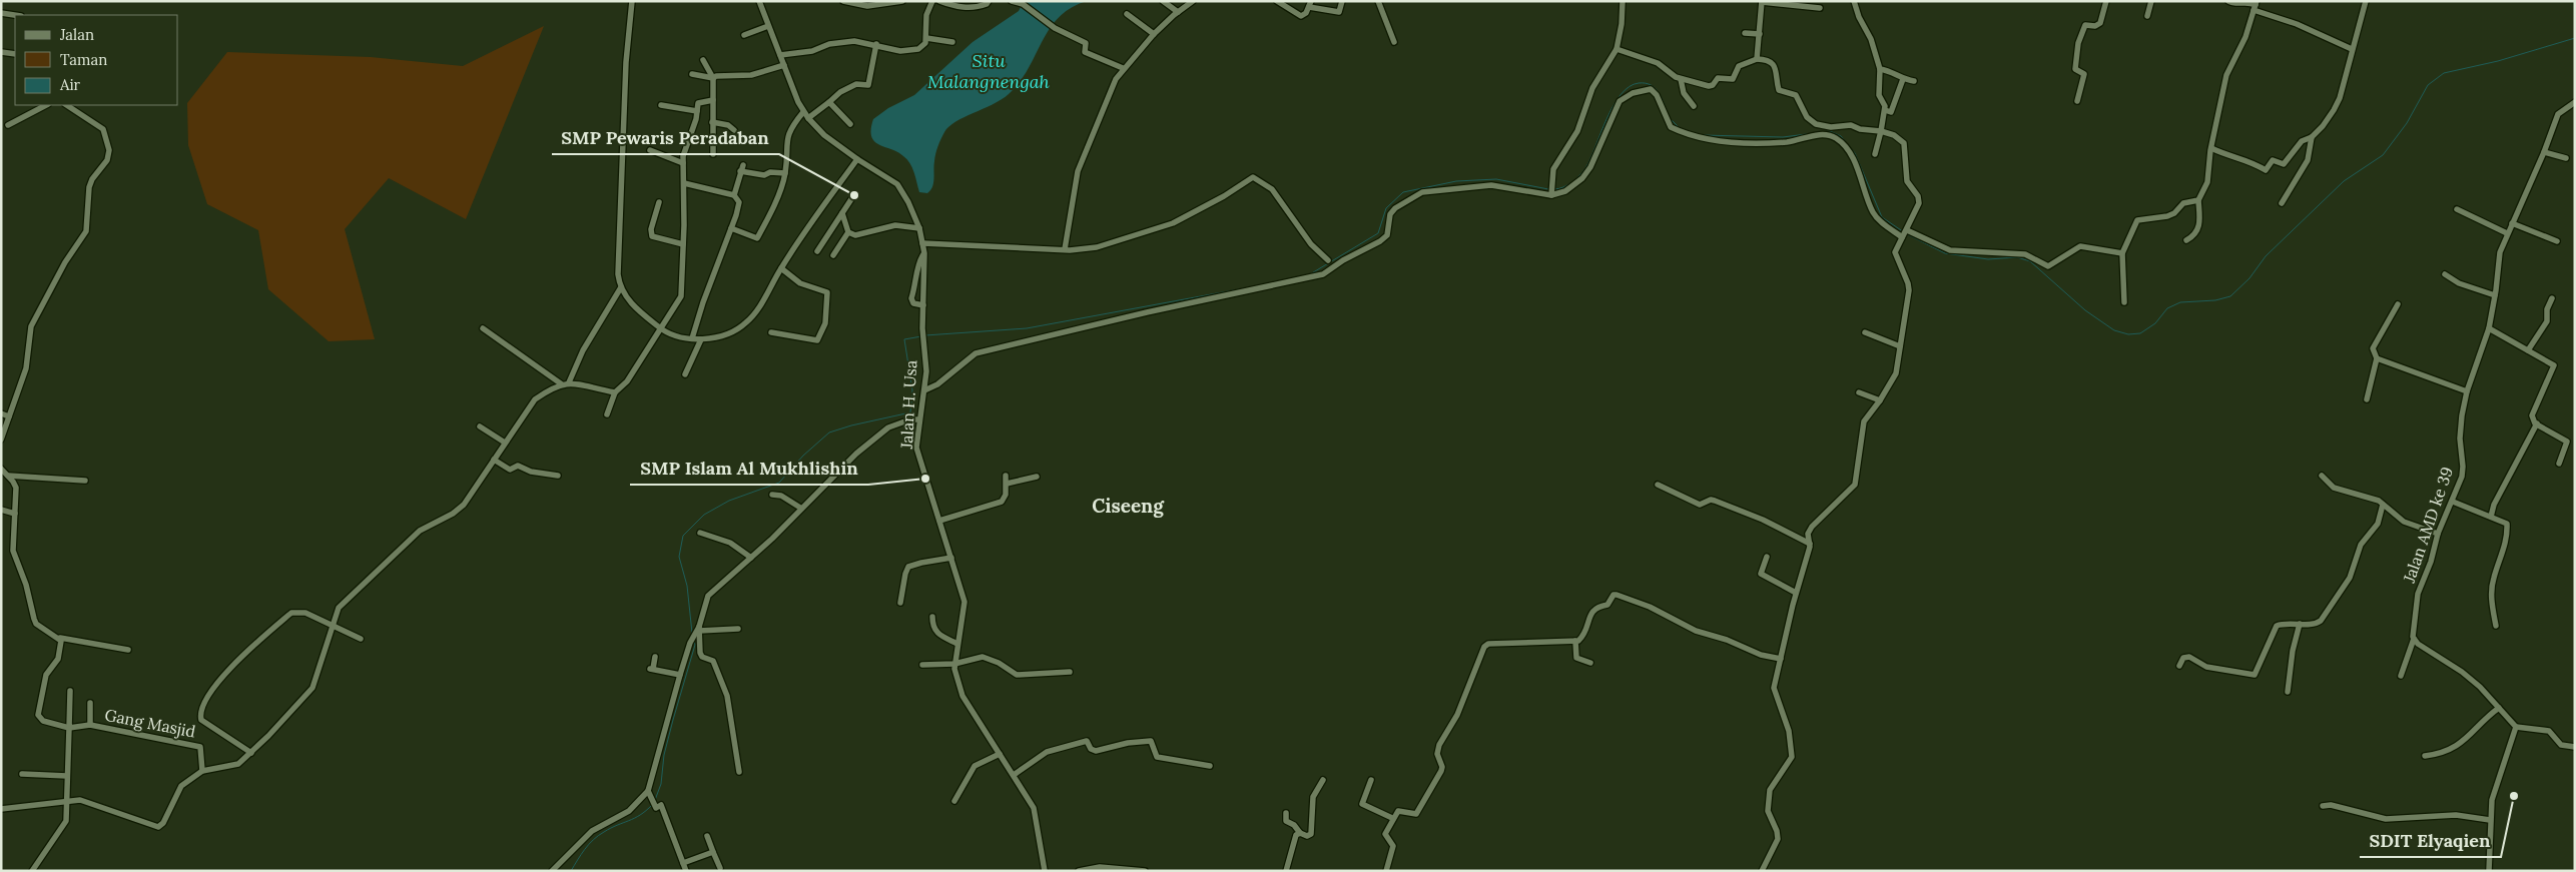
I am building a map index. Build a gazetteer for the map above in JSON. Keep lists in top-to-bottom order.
{
  "streets": {
    "street": ["Jalan H. Usa", "Jalan AMD ke 39", "Gang Masjid"]
  },
  "districts": ["Ciseeng"],
  "water": ["Situ Malangnengah"],
  "places": ["SMP Pewaris Peradaban", "SMP Islam Al Mukhlishin", "SDIT Elyaqien"],
  "legend": ["Jalan", "Taman", "Air"]
}
